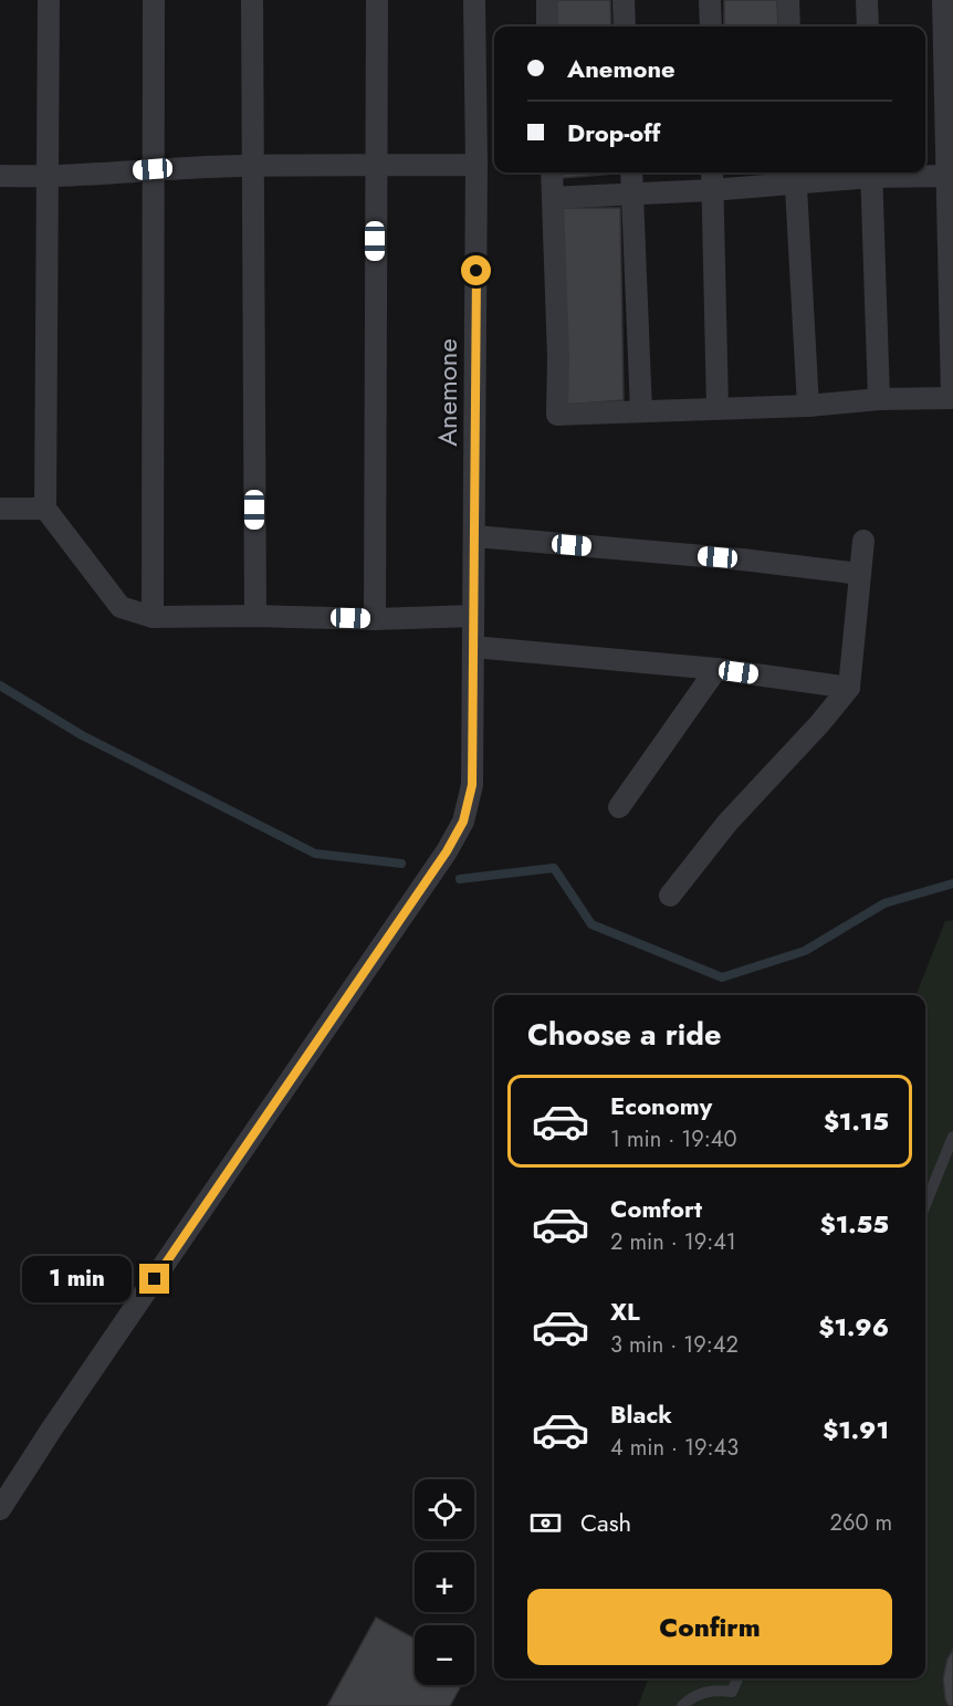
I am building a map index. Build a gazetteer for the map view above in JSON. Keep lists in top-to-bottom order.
{
  "streets": {
    "street": ["Anemone"]
  },
  "page": {
    "banner": ["Anemone", "Drop-off"],
    "heading": "Choose a ride",
    "list": [
      {
        "name": "Economy",
        "note": "1 min · 19:40",
        "value": "$1.15"
      },
      {
        "name": "Comfort",
        "note": "2 min · 19:41",
        "value": "$1.55"
      },
      {
        "name": "XL",
        "note": "3 min · 19:42",
        "value": "$1.96"
      },
      {
        "name": "Black",
        "note": "4 min · 19:43",
        "value": "$1.91"
      }
    ],
    "bubble": "1 min",
    "map_buttons": ["+", "−"],
    "pay": ["Cash", "260 m"],
    "buttons": "Confirm"
  }
}
